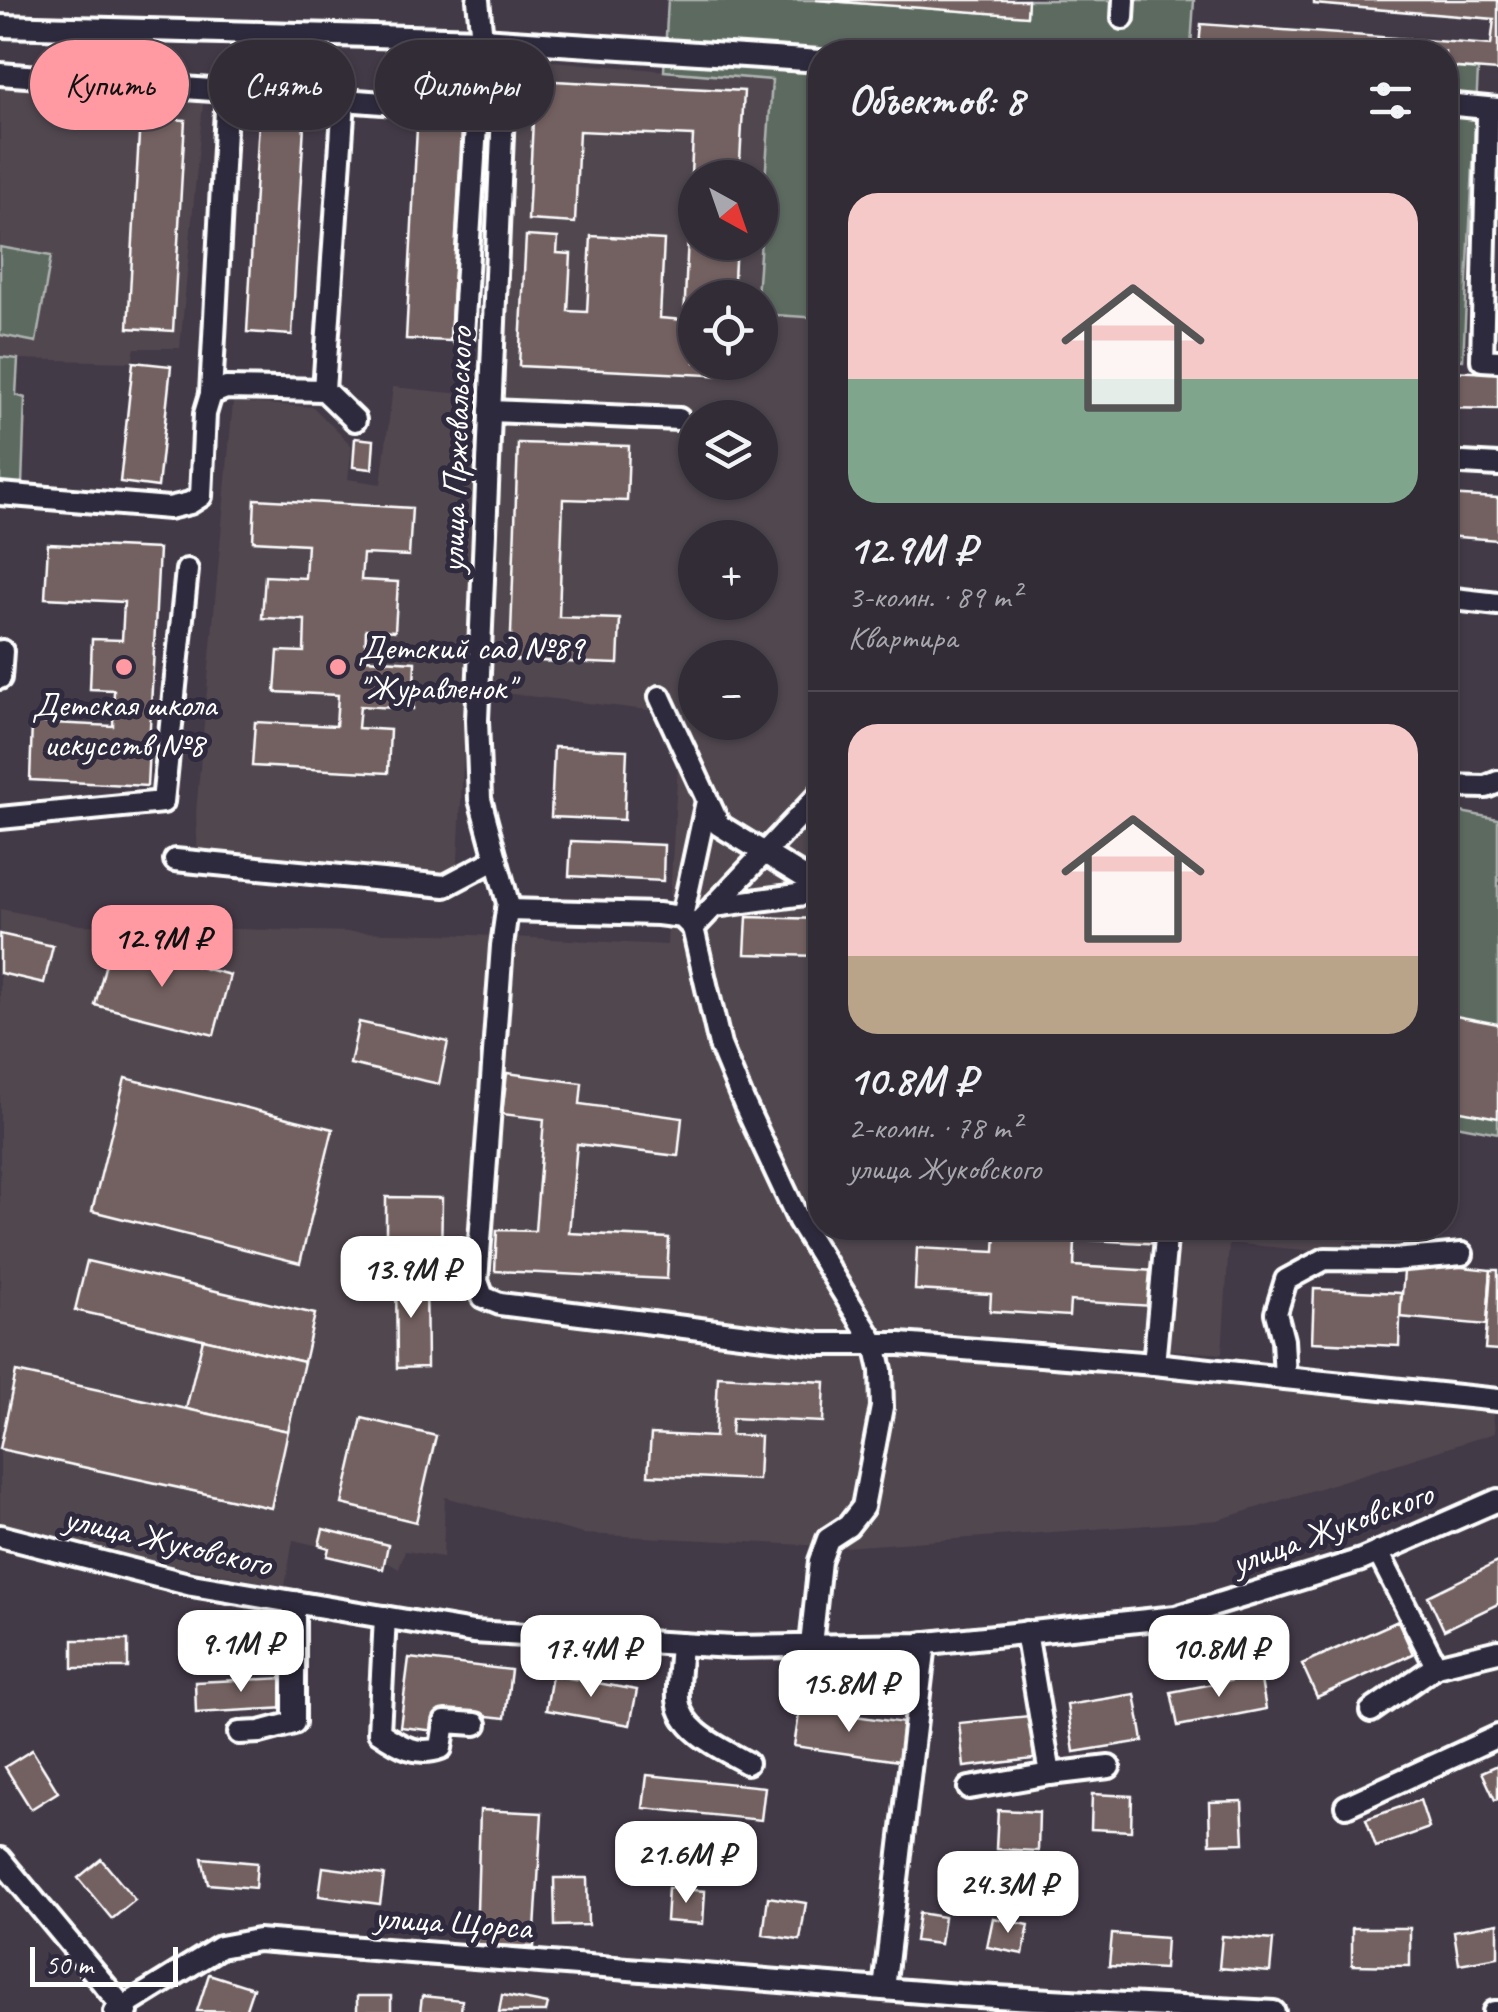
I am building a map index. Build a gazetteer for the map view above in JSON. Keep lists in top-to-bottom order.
{
  "streets": {
    "street": ["улица Пржевальского", "улица Жуковского", "улица Щорса"]
  },
  "places": ["Детская школа искусств №8", "Детский сад №89 \"Журавленок\""],
  "scale_bar": "50 m",
  "north": "bottom right",
  "page": {
    "chip": ["Купить", "Снять", "Фильтры"],
    "heading": "Объектов: 8",
    "map_buttons": ["+", "−"],
    "list": [
      {
        "name": "12.9M ₽",
        "note": "3-комн. · 89 m² · Квартира"
      },
      {
        "name": "10.8M ₽",
        "note": "2-комн. · 78 m² · улица Жуковского"
      }
    ],
    "price": [
      "12.9M ₽",
      "13.9M ₽",
      "9.1M ₽",
      "17.4M ₽",
      "10.8M ₽",
      "15.8M ₽",
      "21.6M ₽",
      "24.3M ₽"
    ],
    "scale": "50 m"
  }
}
